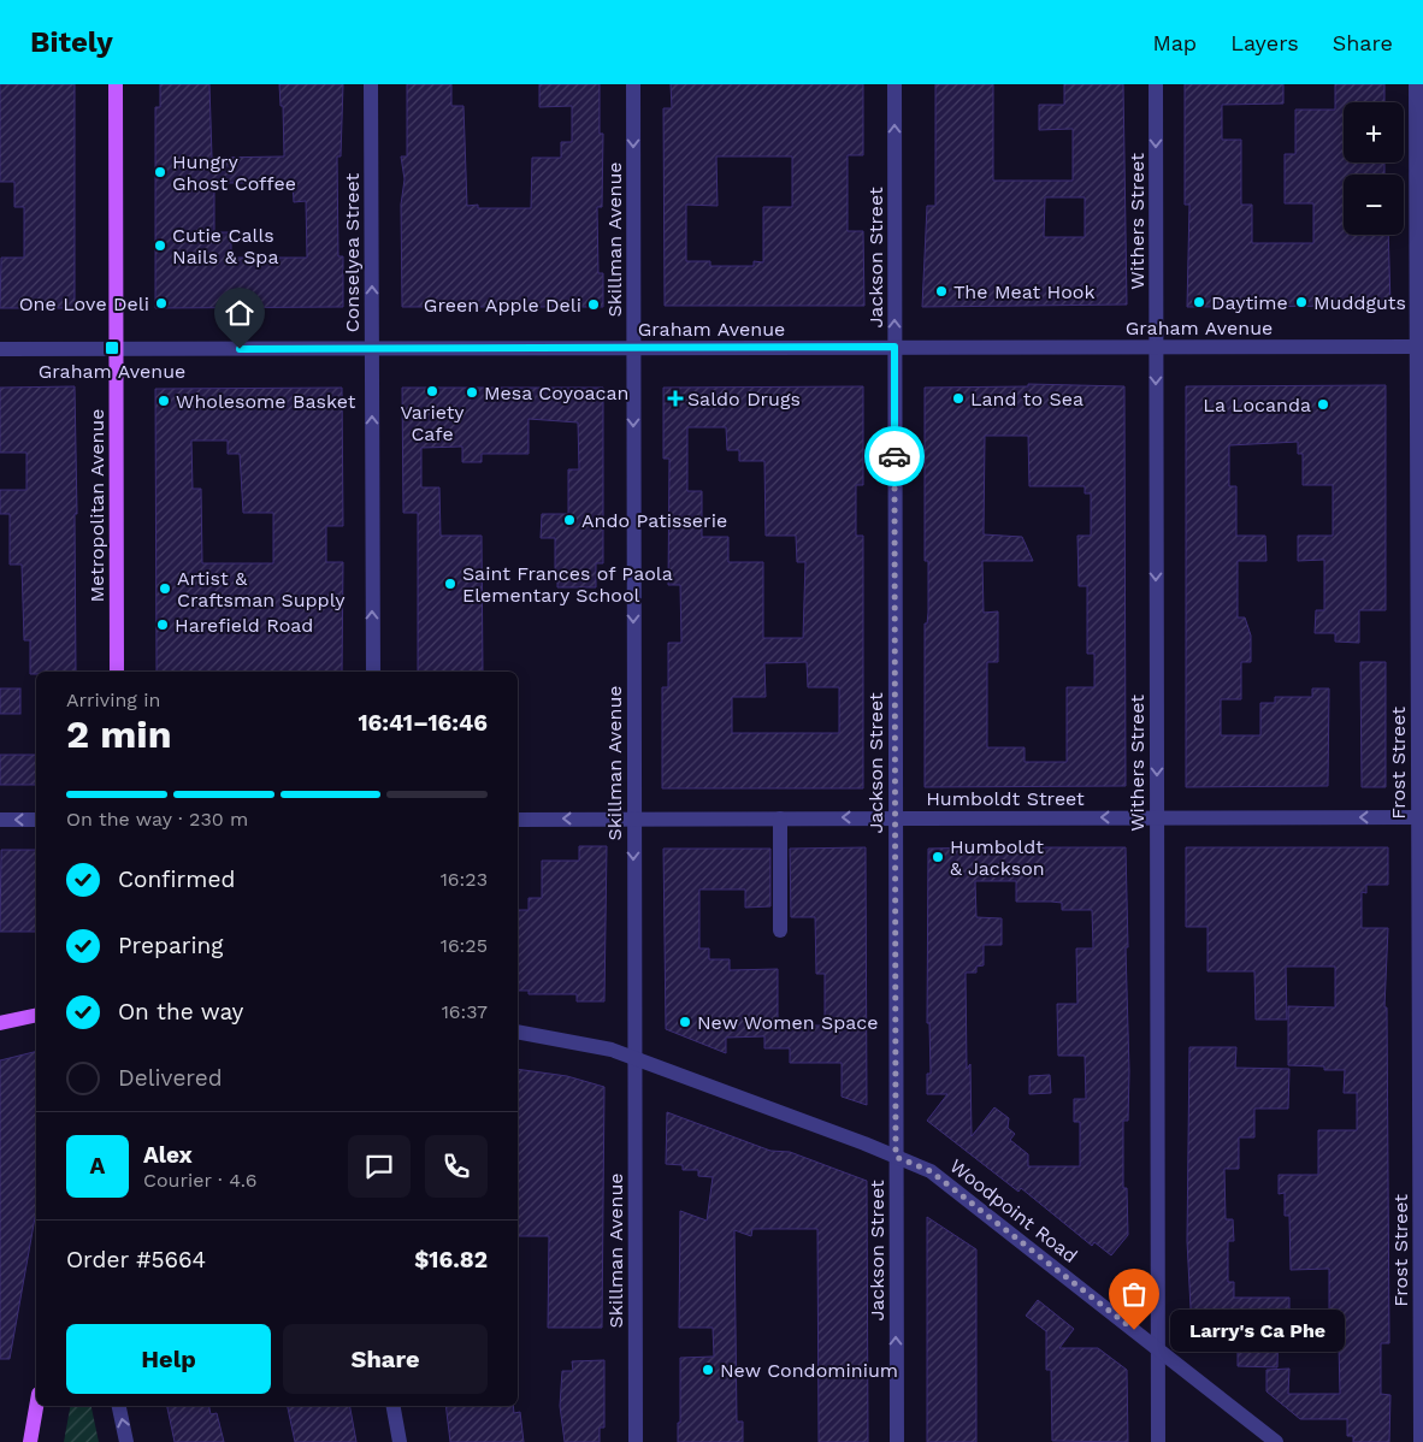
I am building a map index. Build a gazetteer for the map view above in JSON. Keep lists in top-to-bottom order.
{
  "streets": {
    "main road": ["Metropolitan Avenue"],
    "street": [
      "Withers Street",
      "Skillman Avenue",
      "Conselyea Street",
      "Jackson Street",
      "Graham Avenue",
      "Frost Street",
      "Humboldt Street",
      "Woodpoint Road"
    ]
  },
  "crossings": [
    ["Withers Street", "Graham Avenue"],
    ["Withers Street", "Humboldt Street"],
    ["Withers Street", "Woodpoint Road"],
    ["Skillman Avenue", "Graham Avenue"],
    ["Skillman Avenue", "Humboldt Street"],
    ["Skillman Avenue", "Woodpoint Road"],
    ["Conselyea Street", "Graham Avenue"],
    ["Jackson Street", "Graham Avenue"],
    ["Jackson Street", "Humboldt Street"],
    ["Jackson Street", "Woodpoint Road"],
    ["Graham Avenue", "Metropolitan Avenue"],
    ["Graham Avenue", "Frost Street"],
    ["Frost Street", "Humboldt Street"]
  ],
  "one_way": [
    "Withers Street",
    "Skillman Avenue",
    "Conselyea Street",
    "Jackson Street",
    "Humboldt Street"
  ],
  "places": {
    "other": [
      "Hungry Ghost Coffee",
      "Cutie Calls Nails & Spa",
      "The Meat Hook",
      "Daytime",
      "Muddguts",
      "One Love Deli",
      "Green Apple Deli",
      "Variety Cafe",
      "Mesa Coyoacan",
      "Land to Sea",
      "Wholesome Basket",
      "La Locanda",
      "Ando Patisserie",
      "Saint Frances of Paola Elementary School",
      "Artist & Craftsman Supply",
      "Harefield Road",
      "Humboldt & Jackson",
      "New Women Space",
      "Larry's Ca Phe",
      "New Condominium"
    ],
    "transit": ["Graham Avenue"],
    "health": ["Saldo Drugs"]
  },
  "page": {
    "header": "Bitely",
    "nav": ["Map", "Layers", "Share"],
    "map_buttons": ["+", "−"],
    "heading": ["2 min", "Arriving in", "16:41–16:46"],
    "panel": [
      "Alex",
      "Courier · 4.6",
      "Order #5664",
      "$16.82"
    ],
    "bar": "On the way · 230 m",
    "list": [
      ["Confirmed", "16:23"],
      ["Preparing", "16:25"],
      ["On the way", "16:37"],
      "Delivered"
    ],
    "round": "A",
    "bubble": "Larry's Ca Phe",
    "buttons": ["Help", "Share"]
  }
}
